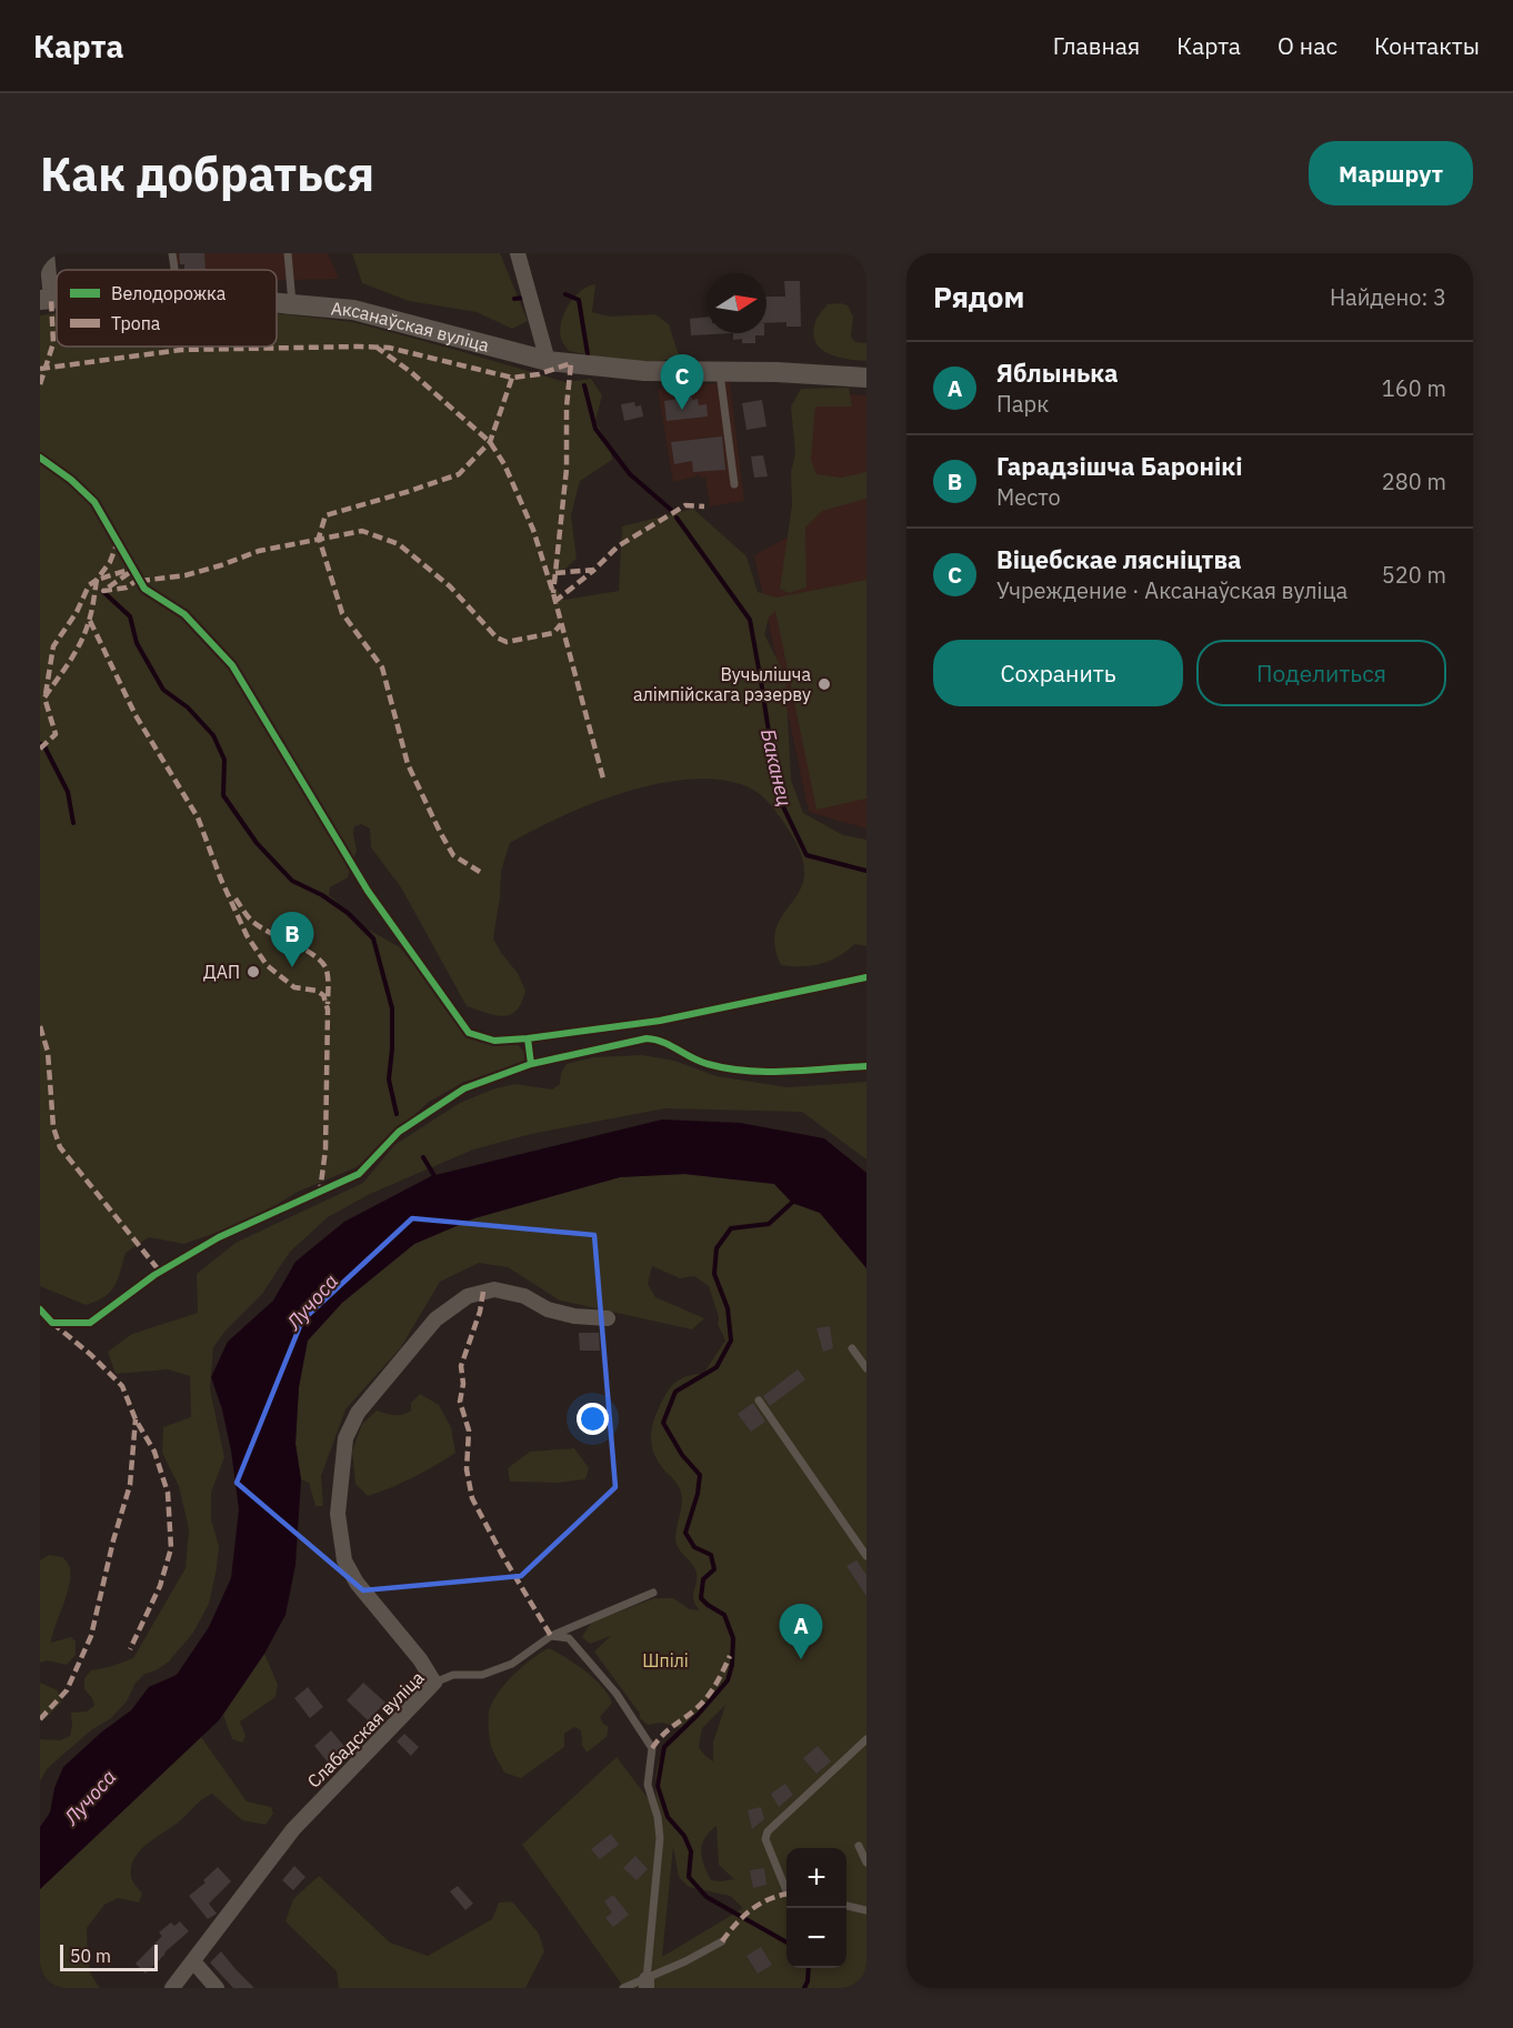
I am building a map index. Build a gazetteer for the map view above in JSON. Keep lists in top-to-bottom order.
{
  "streets": {
    "street": ["Аксанаўская вуліца", "Слабадская вуліца"]
  },
  "water": ["Баканец", "Лучоса"],
  "parks": ["Шпілі"],
  "places": ["Вучылішча алімпійскага рэзерву", "ДАП"],
  "legend": ["Велодорожка", "Тропа"],
  "scale_bar": "50 m",
  "north": "right",
  "page": {
    "header": "Карта",
    "nav": [
      "Главная",
      "Карта",
      "О нас",
      "Контакты"
    ],
    "buttons": [
      "Маршрут",
      ["Сохранить", "Поделиться"]
    ],
    "title": "Как добраться",
    "heading": ["Рядом", "Найдено: 3"],
    "list": [
      {
        "mark": "A",
        "name": "Яблынька",
        "note": "Парк",
        "value": "160 m"
      },
      {
        "mark": "B",
        "name": "Гарадзішча Баронікі",
        "note": "Место",
        "value": "280 m"
      },
      {
        "mark": "C",
        "name": "Віцебскае лясніцтва",
        "note": "Учреждение · Аксанаўская вуліца",
        "value": "520 m"
      }
    ],
    "pins": ["C", "B", "A"],
    "map_buttons": ["+", "−"],
    "scale": "50 m"
  }
}
